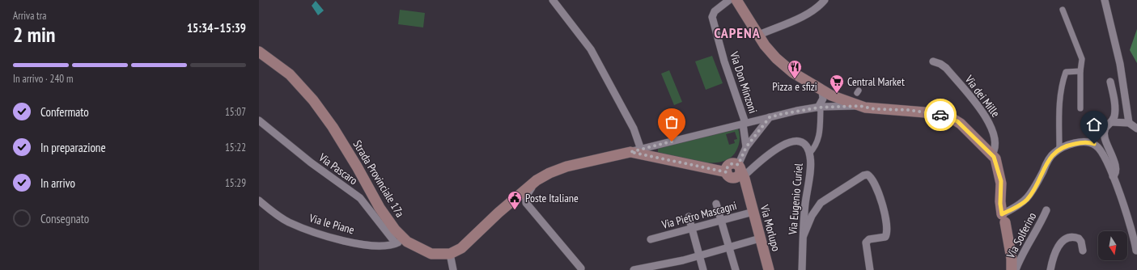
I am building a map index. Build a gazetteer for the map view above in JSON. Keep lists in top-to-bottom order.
{
  "streets": {
    "main road": ["Strada Provinciale 17a", "Via Morlupo"],
    "street": [
      "Via Don Minzoni",
      "Via dei Mille",
      "Via Pascaro",
      "Via Eugenio Curiel",
      "Via Pietro Mascagni",
      "Via le Piane",
      "Via Solferino"
    ]
  },
  "crossings": [
    ["Via Pascaro", "Strada Provinciale 17a"],
    ["Via Pascaro", "Via le Piane"],
    ["Strada Provinciale 17a", "Via le Piane"],
    ["Via Eugenio Curiel", "Via Morlupo"],
    ["Via Pietro Mascagni", "Via Morlupo"]
  ],
  "districts": ["CAPENA"],
  "places": {
    "restaurant": ["Pizza e sfizi"],
    "supermarket": ["Central Market"],
    "public building": ["Poste Italiane"]
  },
  "north": "bottom",
  "page": {
    "heading": ["2 min", "Arriva tra", "15:34–15:39"],
    "bar": "In arrivo · 240 m",
    "list": [
      ["Confermato", "15:07"],
      ["In preparazione", "15:22"],
      ["In arrivo", "15:29"],
      "Consegnato"
    ]
  }
}
